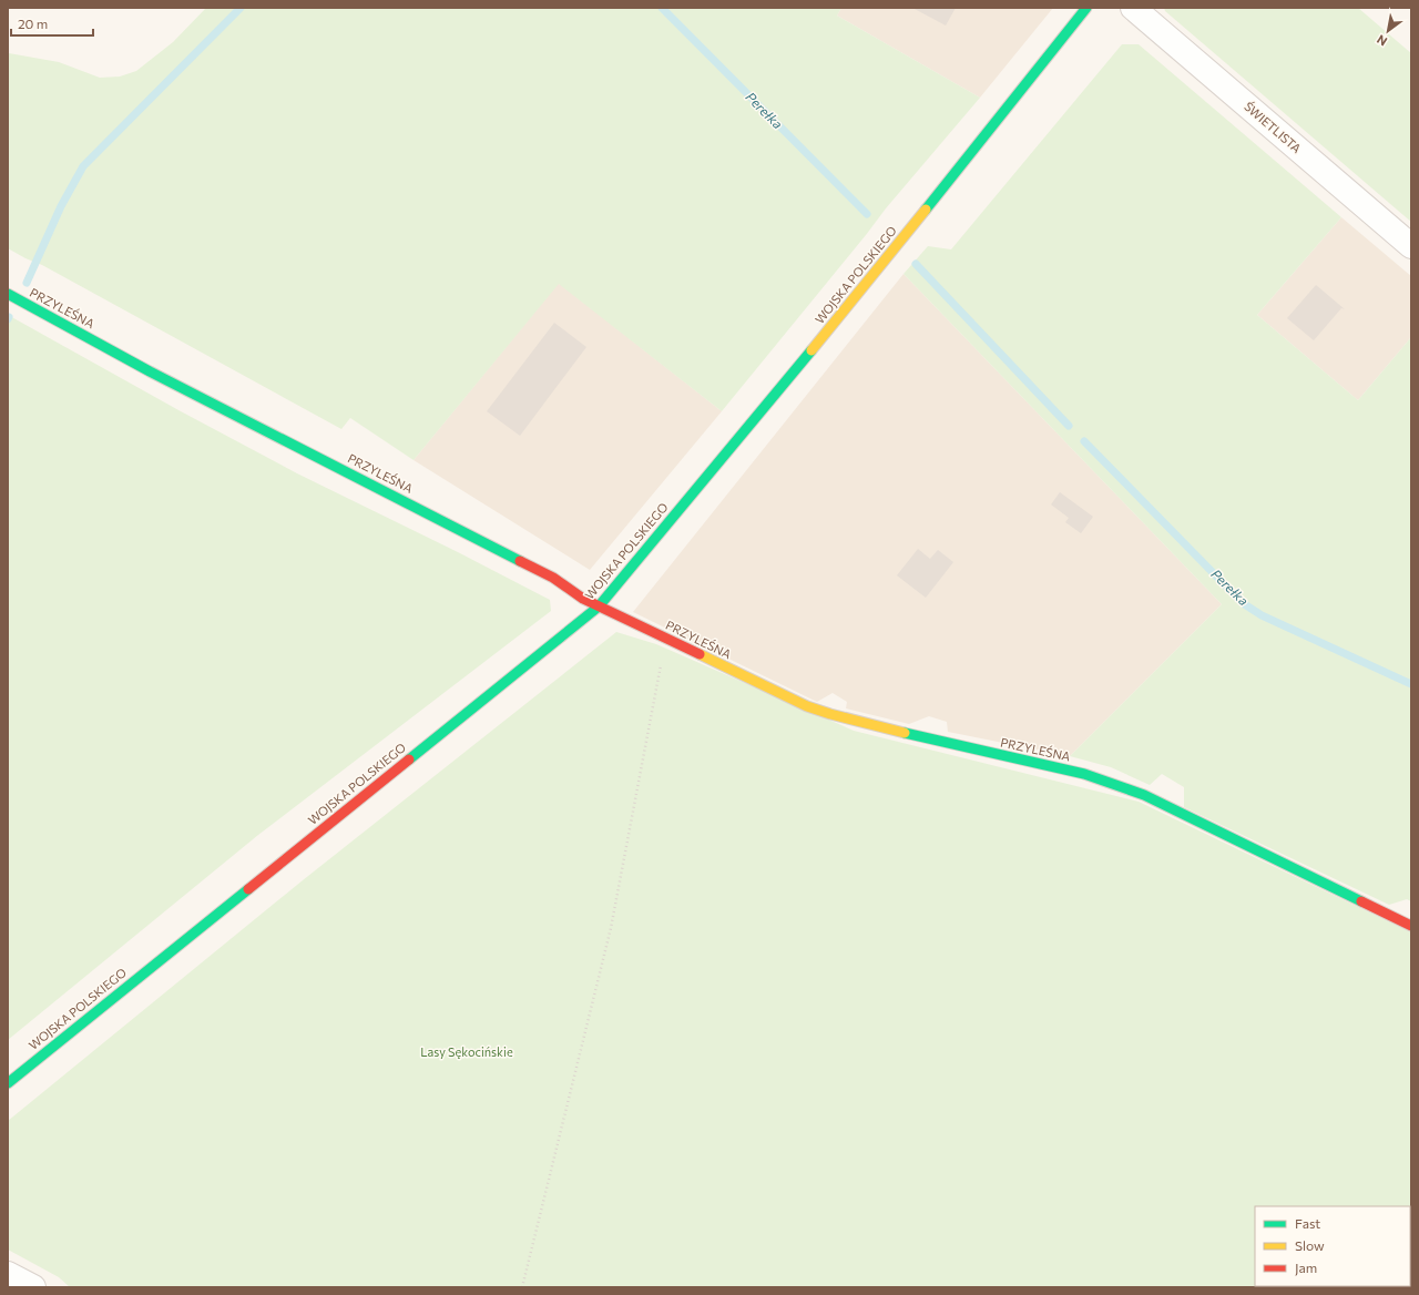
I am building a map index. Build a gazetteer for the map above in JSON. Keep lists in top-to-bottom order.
{
  "streets": {
    "street": ["ŚWIETLISTA", "WOJSKA POLSKIEGO", "PRZYLEŚNA"]
  },
  "crossings": [
    ["WOJSKA POLSKIEGO", "PRZYLEŚNA"]
  ],
  "water": ["Perełka"],
  "parks": ["Lasy Sękocińskie"],
  "legend": ["Fast", "Slow", "Jam"],
  "scale_bar": "20 m",
  "north": "bottom left"
}
